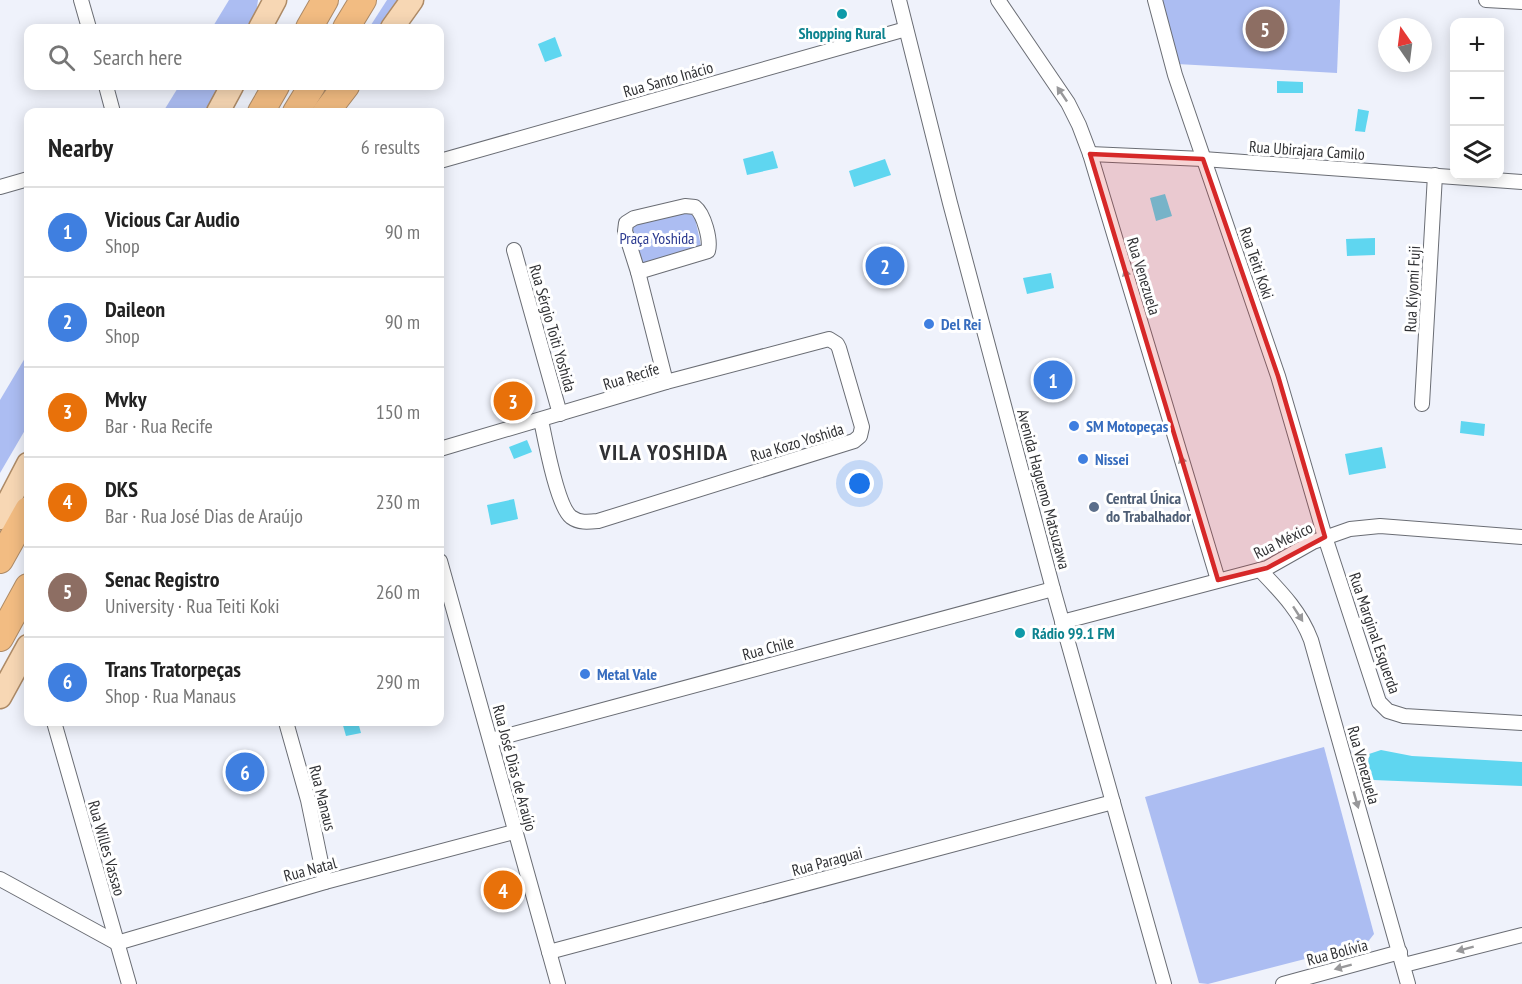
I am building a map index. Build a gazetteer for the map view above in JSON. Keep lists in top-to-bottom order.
{
  "streets": {
    "street": [
      "Rua Santo Inácio",
      "Rua Ubirajara Camilo",
      "Rua Teiti Koki",
      "Rua Venezuela",
      "Rua Kiyomi Fuji",
      "Rua Sérgio Toiti Yoshida",
      "Rua Recife",
      "Rua Kozo Yoshida",
      "Avenida Haguemo Matsuzawa",
      "Rua México",
      "Rua Marginal Esquerda",
      "Rua Chile",
      "Rua José Dias de Araújo",
      "Rua Manaus",
      "Rua Willes Vassao",
      "Rua Paraguai",
      "Rua Natal",
      "Rua Bolívia"
    ]
  },
  "crossings": [
    ["Rua Santo Inácio", "Avenida Haguemo Matsuzawa"],
    ["Rua Ubirajara Camilo", "Rua Teiti Koki"],
    ["Rua Ubirajara Camilo", "Rua Venezuela"],
    ["Rua Ubirajara Camilo", "Rua Kiyomi Fuji"],
    ["Rua Teiti Koki", "Rua México"],
    ["Rua Teiti Koki", "Rua Marginal Esquerda"],
    ["Rua Venezuela", "Rua México"],
    ["Rua Venezuela", "Rua Bolívia"],
    ["Rua Sérgio Toiti Yoshida", "Rua Recife"],
    ["Rua Recife", "Rua Kozo Yoshida"],
    ["Avenida Haguemo Matsuzawa", "Rua México"],
    ["Avenida Haguemo Matsuzawa", "Rua Chile"],
    ["Avenida Haguemo Matsuzawa", "Rua Paraguai"],
    ["Rua México", "Rua Marginal Esquerda"],
    ["Rua Chile", "Rua José Dias de Araújo"],
    ["Rua José Dias de Araújo", "Rua Paraguai"],
    ["Rua José Dias de Araújo", "Rua Natal"],
    ["Rua Manaus", "Rua Natal"],
    ["Rua Willes Vassao", "Rua Natal"]
  ],
  "one_way": ["Rua Bolívia"],
  "districts": ["VILA YOSHIDA"],
  "parks": ["Praça Yoshida"],
  "places": [
    "Shopping Rural",
    "Del Rei",
    "SM Motopeças",
    "Nissei",
    "Central Única do Trabalhador",
    "Rádio 99.1 FM",
    "Metal Vale"
  ],
  "north": "top",
  "page": {
    "pins": [
      "5",
      "2",
      "1",
      "3",
      "6",
      "4"
    ],
    "map_buttons": ["+", "−"],
    "search": "Search here",
    "heading": ["Nearby", "6 results"],
    "list": [
      {
        "mark": "1",
        "name": "Vicious Car Audio",
        "note": "Shop",
        "value": "90 m"
      },
      {
        "mark": "2",
        "name": "Daileon",
        "note": "Shop",
        "value": "90 m"
      },
      {
        "mark": "3",
        "name": "Mvky",
        "note": "Bar · Rua Recife",
        "value": "150 m"
      },
      {
        "mark": "4",
        "name": "DKS",
        "note": "Bar · Rua José Dias de Araújo",
        "value": "230 m"
      },
      {
        "mark": "5",
        "name": "Senac Registro",
        "note": "University · Rua Teiti Koki",
        "value": "260 m"
      },
      {
        "mark": "6",
        "name": "Trans Tratorpeças",
        "note": "Shop · Rua Manaus",
        "value": "290 m"
      }
    ]
  }
}
